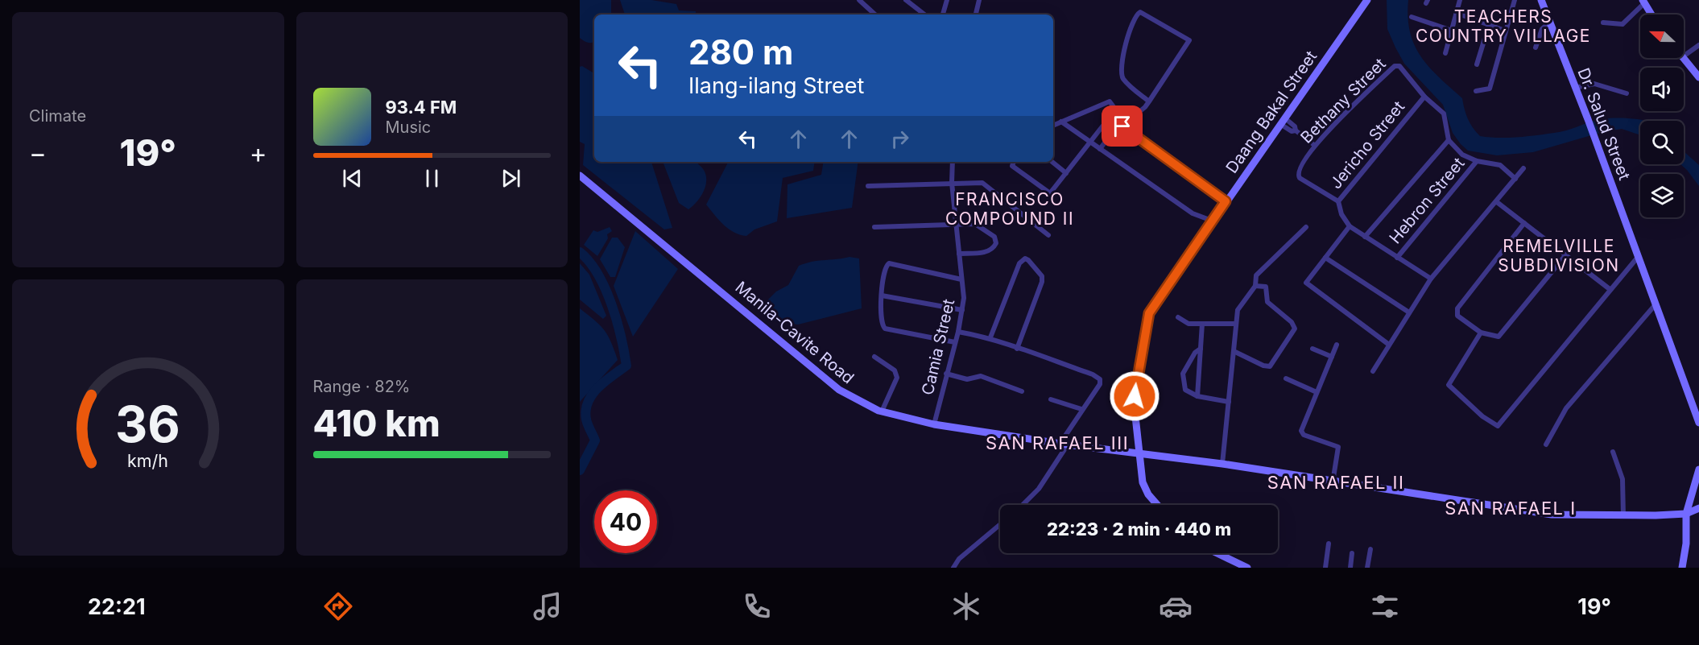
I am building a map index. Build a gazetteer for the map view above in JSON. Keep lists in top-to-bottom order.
{
  "streets": {
    "main road": ["Daang Bakal Street", "Dr. Salud Street", "Manila-Cavite Road"],
    "street": [
      "Bethany Street",
      "Jericho Street",
      "Hebron Street",
      "Camia Street"
    ]
  },
  "crossings": [
    ["Bethany Street", "Jericho Street"],
    ["Daang Bakal Street", "Manila-Cavite Road"],
    ["Manila-Cavite Road", "Camia Street"]
  ],
  "districts": [
    "TEACHERS COUNTRY VILLAGE",
    "FRANCISCO COMPOUND II",
    "REMELVILLE SUBDIVISION",
    "SAN RAFAEL III",
    "SAN RAFAEL II",
    "SAN RAFAEL I"
  ],
  "north": "left",
  "page": {
    "tile": [
      "Climate",
      ["Range · 82%", "410 km"]
    ],
    "turn": ["280 m", "Ilang-ilang Street"],
    "song": ["93.4 FM", "Music"],
    "heat": ["−", "19°", "+"],
    "limit": "40",
    "trip": "22:23 · 2 min · 440 m",
    "tabs": ["22:21", "19°"],
    "gauge": ["36", "km/h"]
  }
}
